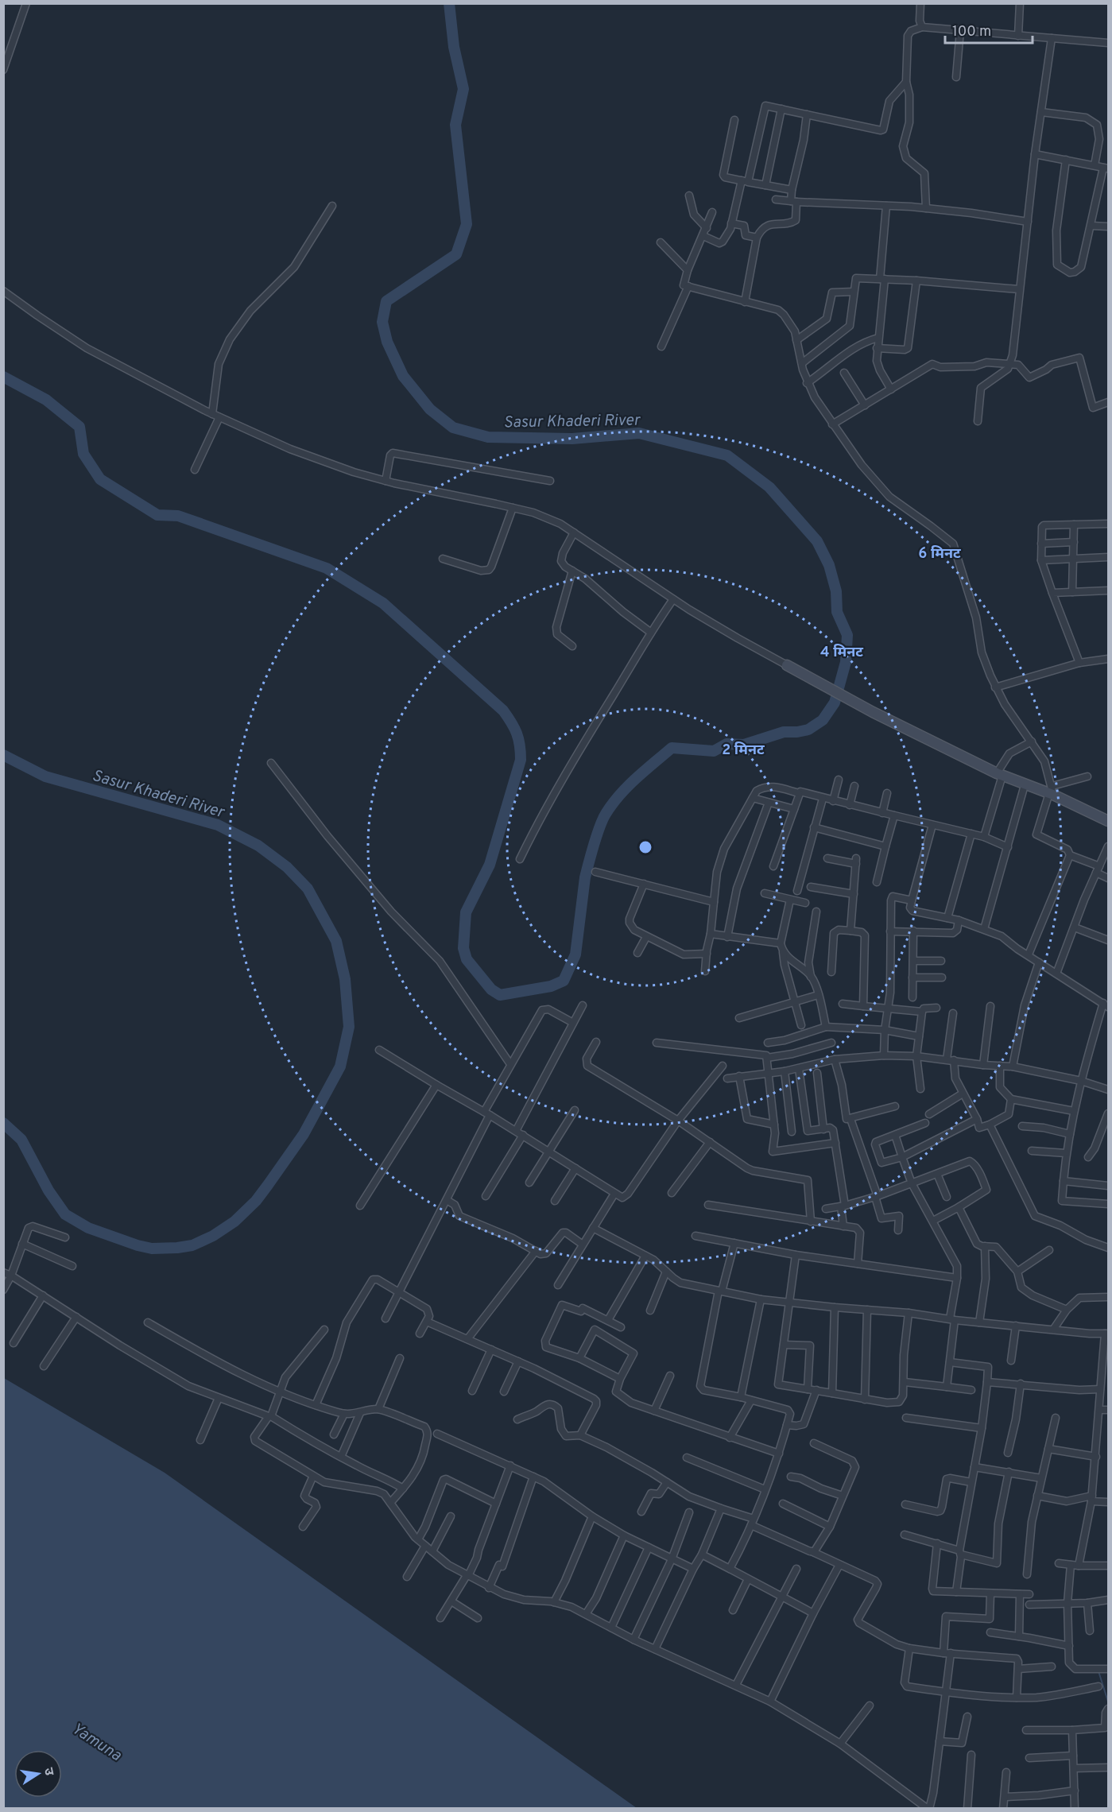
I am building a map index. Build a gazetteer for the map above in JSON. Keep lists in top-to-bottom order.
{
  "water": ["Sasur Khaderi River", "Yamuna"],
  "scale_bar": "100 m",
  "north": "right",
  "rings": ["6 मिनट", "4 मिनट", "2 मिनट"]
}
